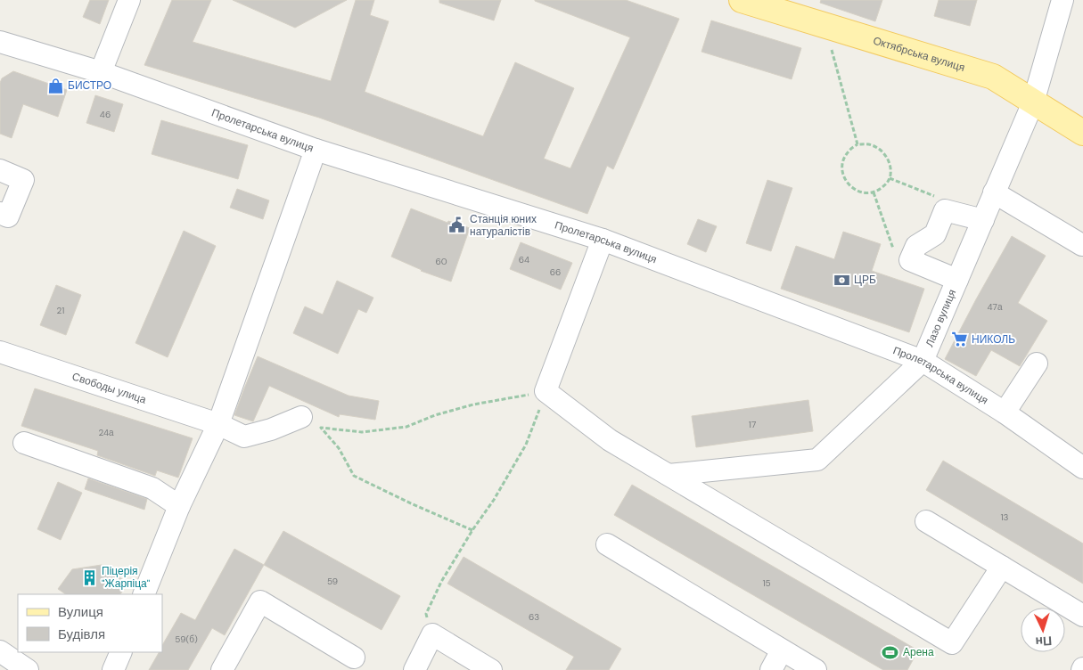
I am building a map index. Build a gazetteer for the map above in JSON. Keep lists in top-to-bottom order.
{
  "streets": {
    "main road": ["Октябрська вулиця"],
    "street": ["Пролетарська вулиця", "Лазо вулиця", "Свободы улица"]
  },
  "crossings": [
    ["Октябрська вулиця", "Лазо вулиця"],
    ["Пролетарська вулиця", "Лазо вулиця"]
  ],
  "places": {
    "shop": ["БИСТРО"],
    "public building": ["Станція юних натуралістів"],
    "bank": ["ЦРБ"],
    "supermarket": ["НИКОЛЬ"],
    "building": ["Піцерія \"Жарпіца\""],
    "sports": ["Арена"]
  },
  "house_numbers": [
    "46",
    "64",
    "60",
    "66",
    "47а",
    "21",
    "17",
    "24а",
    "13",
    "59",
    "15",
    "63",
    "59(б)"
  ],
  "legend": ["Вулиця", "Будівля"],
  "north": "bottom"
}
